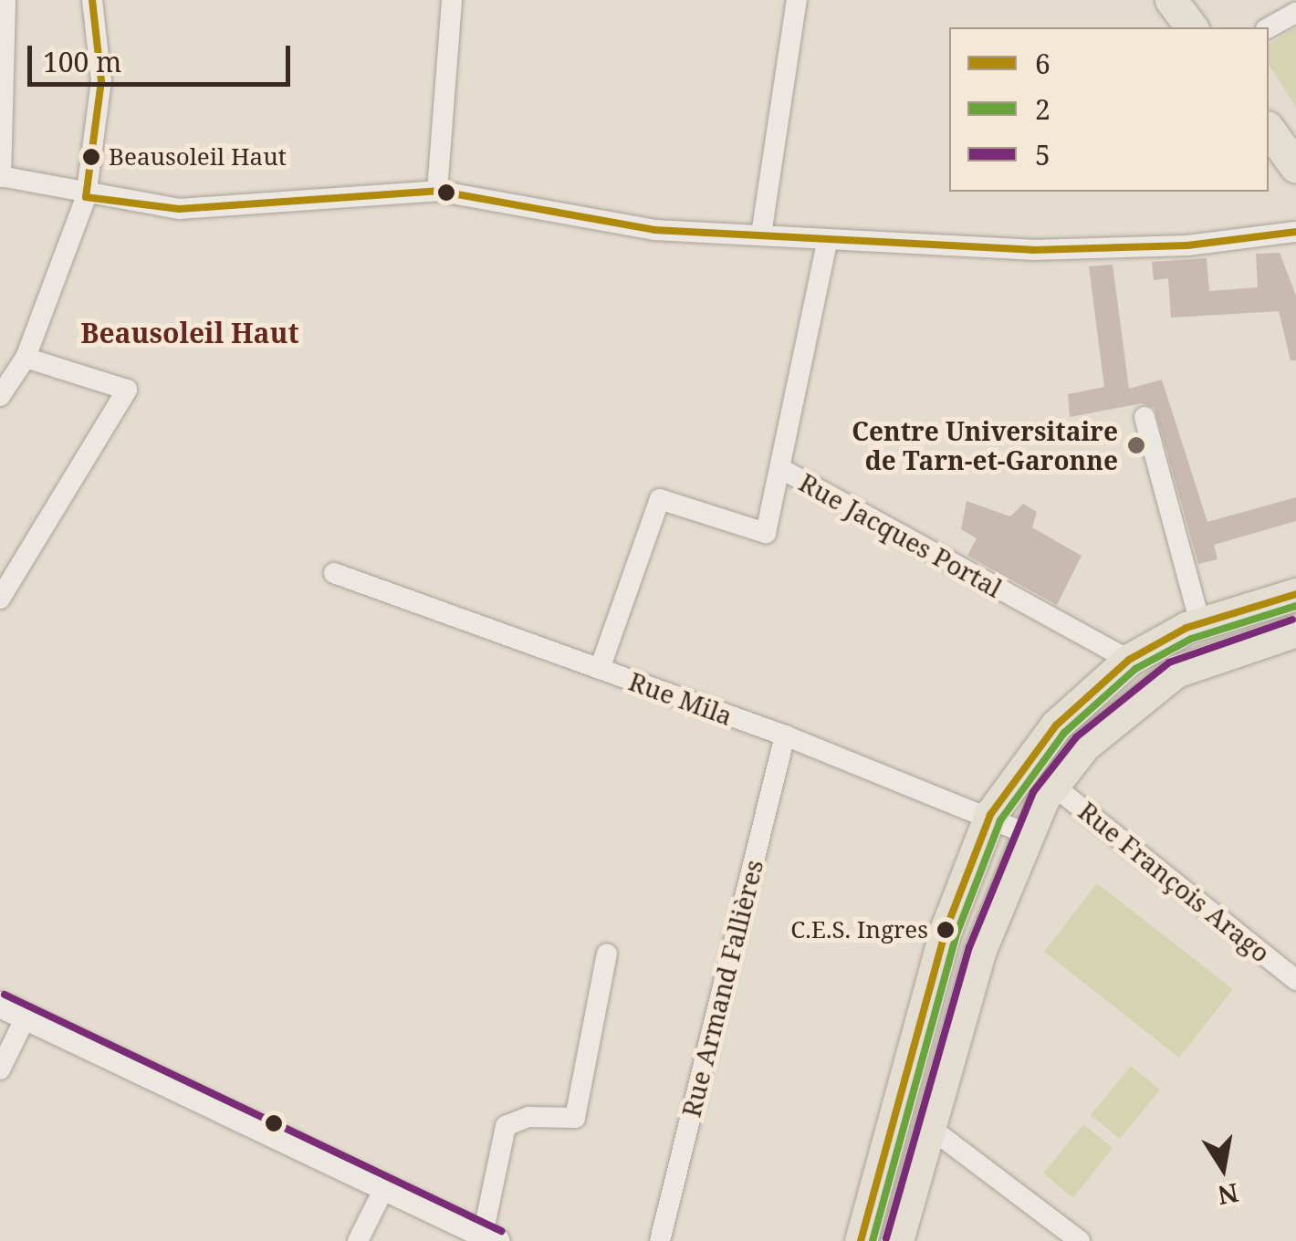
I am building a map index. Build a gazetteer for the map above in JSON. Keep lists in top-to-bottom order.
{
  "streets": {
    "street": [
      "Rue Jacques Portal",
      "Rue Mila",
      "Rue François Arago",
      "Rue Armand Fallières"
    ]
  },
  "crossings": [
    ["Rue Mila", "Rue Armand Fallières"]
  ],
  "districts": ["Beausoleil Haut"],
  "places": ["Beausoleil Haut", "Centre Universitaire de Tarn-et-Garonne", "C.E.S. Ingres"],
  "lines": ["transit line 6", "transit line 2", "transit line 5"],
  "legend": ["6", "2", "5"],
  "scale_bar": "100 m",
  "north": "bottom"
}
